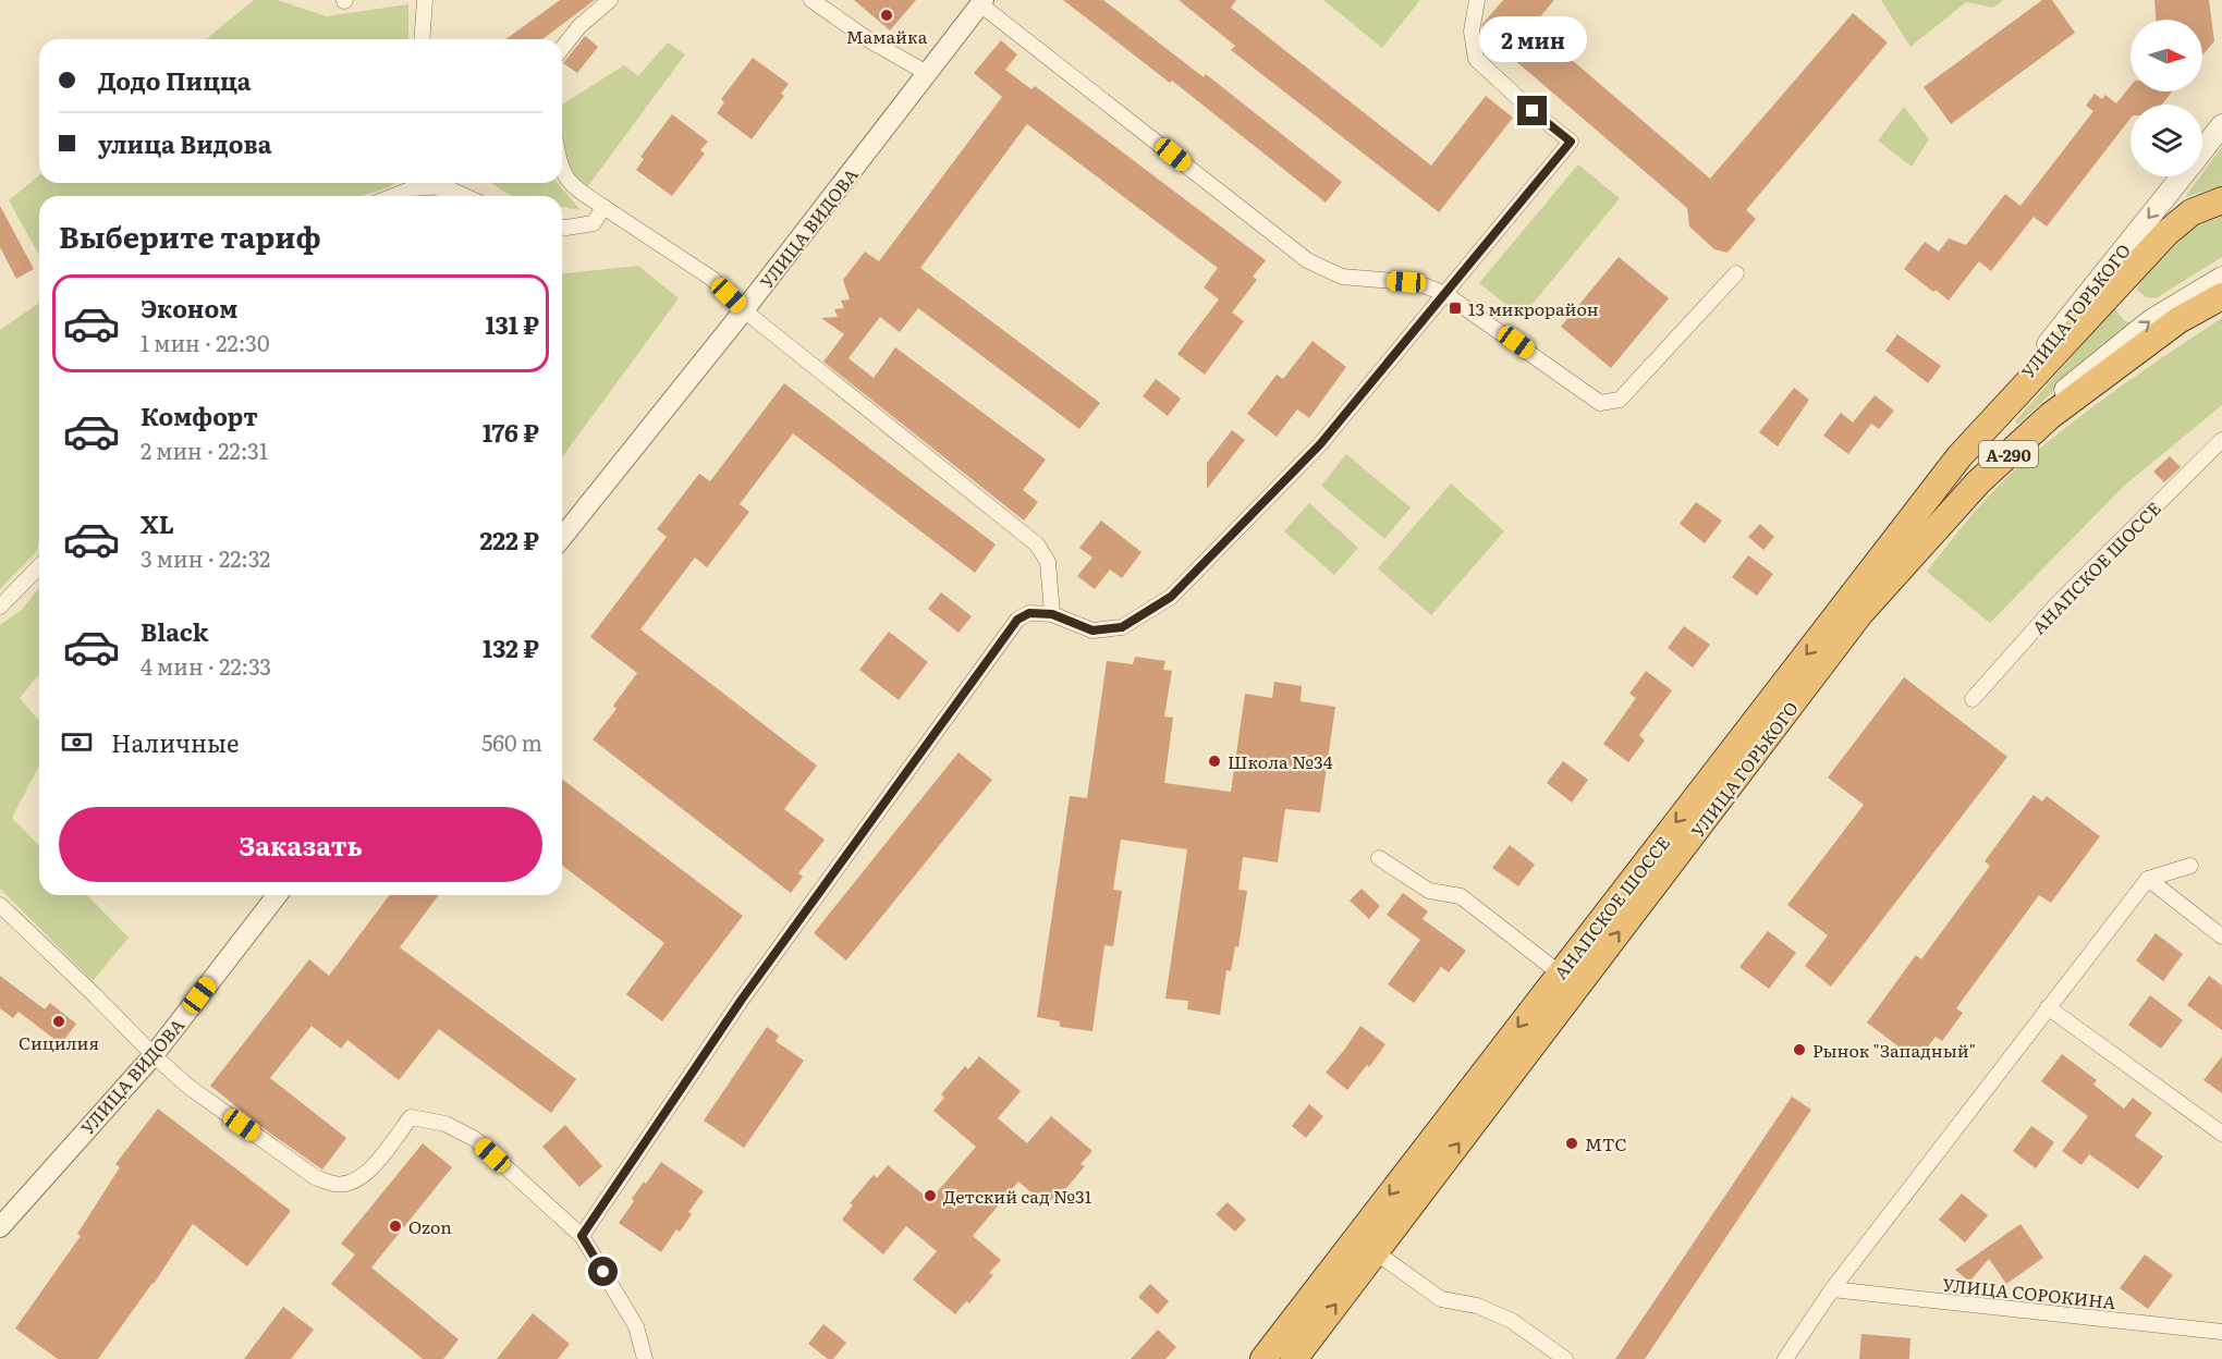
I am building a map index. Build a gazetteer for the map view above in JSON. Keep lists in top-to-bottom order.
{
  "streets": {
    "highway": ["УЛИЦА ГОРЬКОГО", "А-290", "АНАПСКОЕ ШОССЕ"],
    "street": ["УЛИЦА ВИДОВА", "УЛИЦА СОРОКИНА"]
  },
  "crossings": [
    ["УЛИЦА ГОРЬКОГО", "А-290"],
    ["УЛИЦА ГОРЬКОГО", "АНАПСКОЕ ШОССЕ"],
    ["А-290", "АНАПСКОЕ ШОССЕ"]
  ],
  "places": {
    "other": [
      "Мамайка",
      "Школа №34",
      "Сицилия",
      "Рынок \"Западный\"",
      "МТС",
      "Детский сад №31",
      "Ozon"
    ],
    "transit": ["13 микрорайон"]
  },
  "north": "right",
  "page": {
    "bubble": "2 мин",
    "banner": ["Додо Пицца", "улица Видова"],
    "heading": "Выберите тариф",
    "list": [
      {
        "name": "Эконом",
        "note": "1 мин · 22:30",
        "value": "131 ₽"
      },
      {
        "name": "Комфорт",
        "note": "2 мин · 22:31",
        "value": "176 ₽"
      },
      {
        "name": "XL",
        "note": "3 мин · 22:32",
        "value": "222 ₽"
      },
      {
        "name": "Black",
        "note": "4 мин · 22:33",
        "value": "132 ₽"
      }
    ],
    "pay": ["Наличные", "560 m"],
    "buttons": "Заказать"
  }
}
